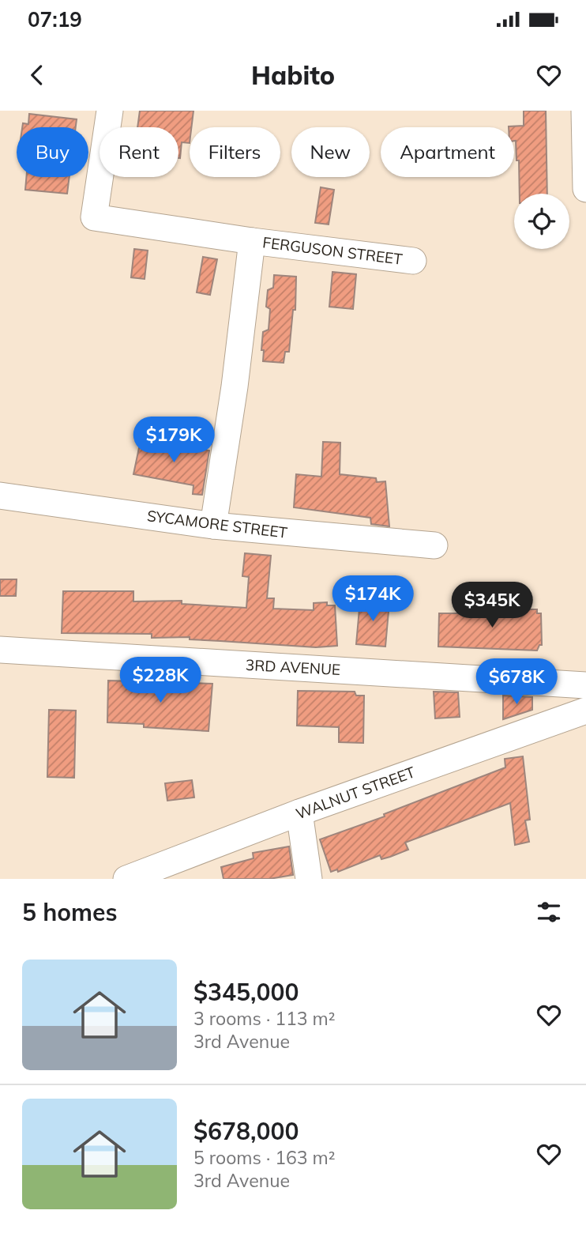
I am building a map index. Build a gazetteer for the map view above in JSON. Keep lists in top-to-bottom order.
{
  "streets": {
    "street": [
      "FERGUSON STREET",
      "SYCAMORE STREET",
      "3RD AVENUE",
      "WALNUT STREET"
    ]
  },
  "crossings": [
    ["FERGUSON STREET", "SYCAMORE STREET"]
  ],
  "page": {
    "status": "07:19",
    "header": "Habito",
    "chip": [
      "Buy",
      "Rent",
      "Filters",
      "New",
      "Apartment"
    ],
    "price": [
      "$179K",
      "$174K",
      "$345K",
      "$228K",
      "$678K"
    ],
    "heading": "5 homes",
    "list": [
      {
        "name": "$345,000",
        "note": "3 rooms · 113 m² · 3rd Avenue"
      },
      {
        "name": "$678,000",
        "note": "5 rooms · 163 m² · 3rd Avenue"
      }
    ]
  }
}
